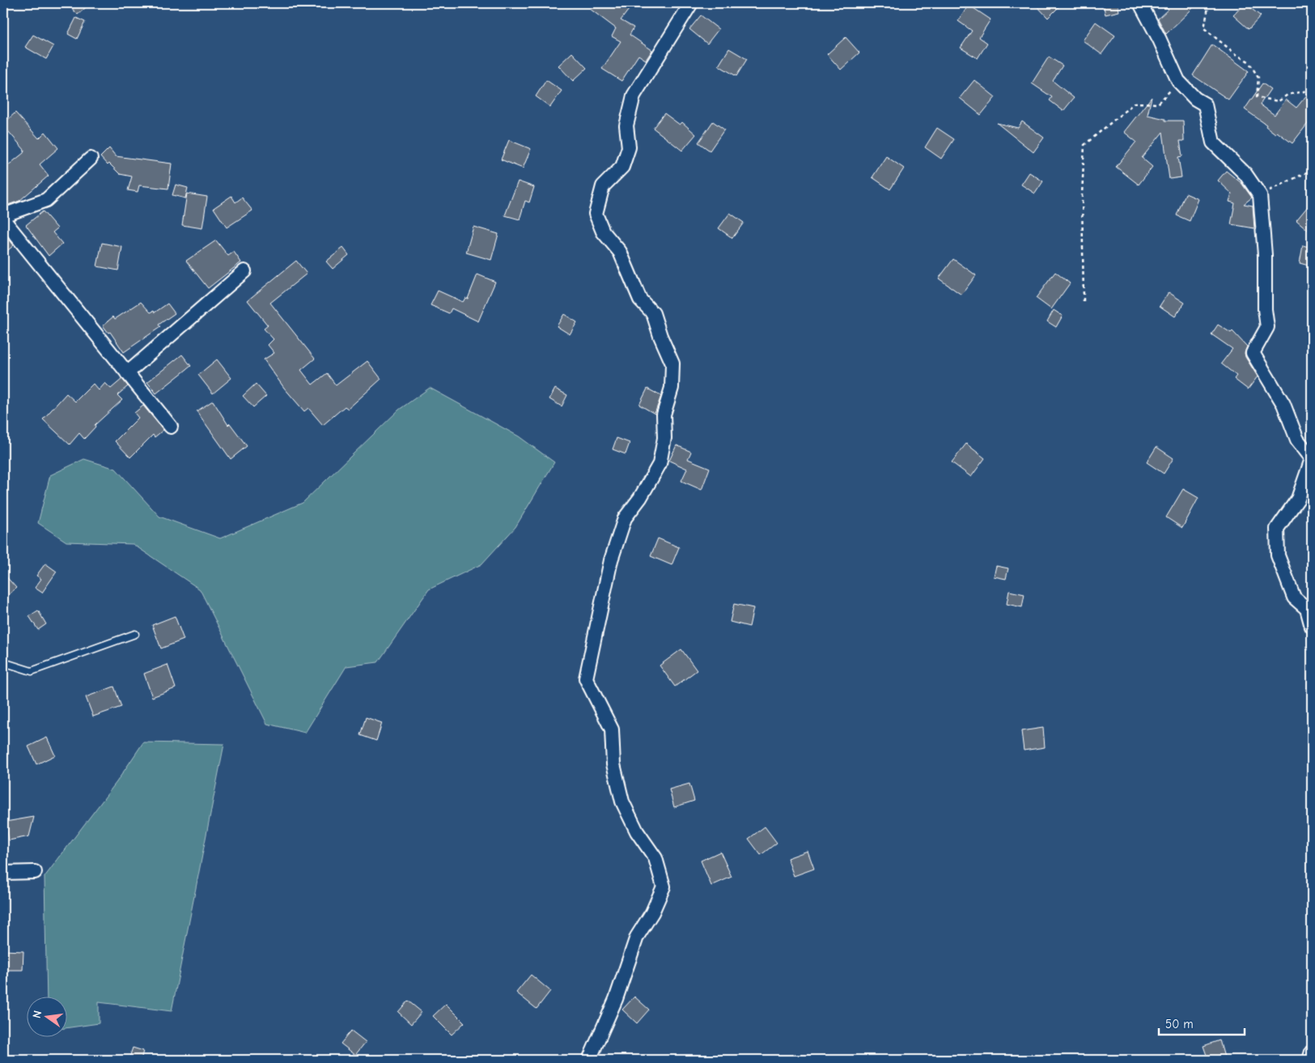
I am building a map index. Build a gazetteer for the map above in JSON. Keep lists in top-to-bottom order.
{
  "scale_bar": "50 m",
  "north": "left"
}
